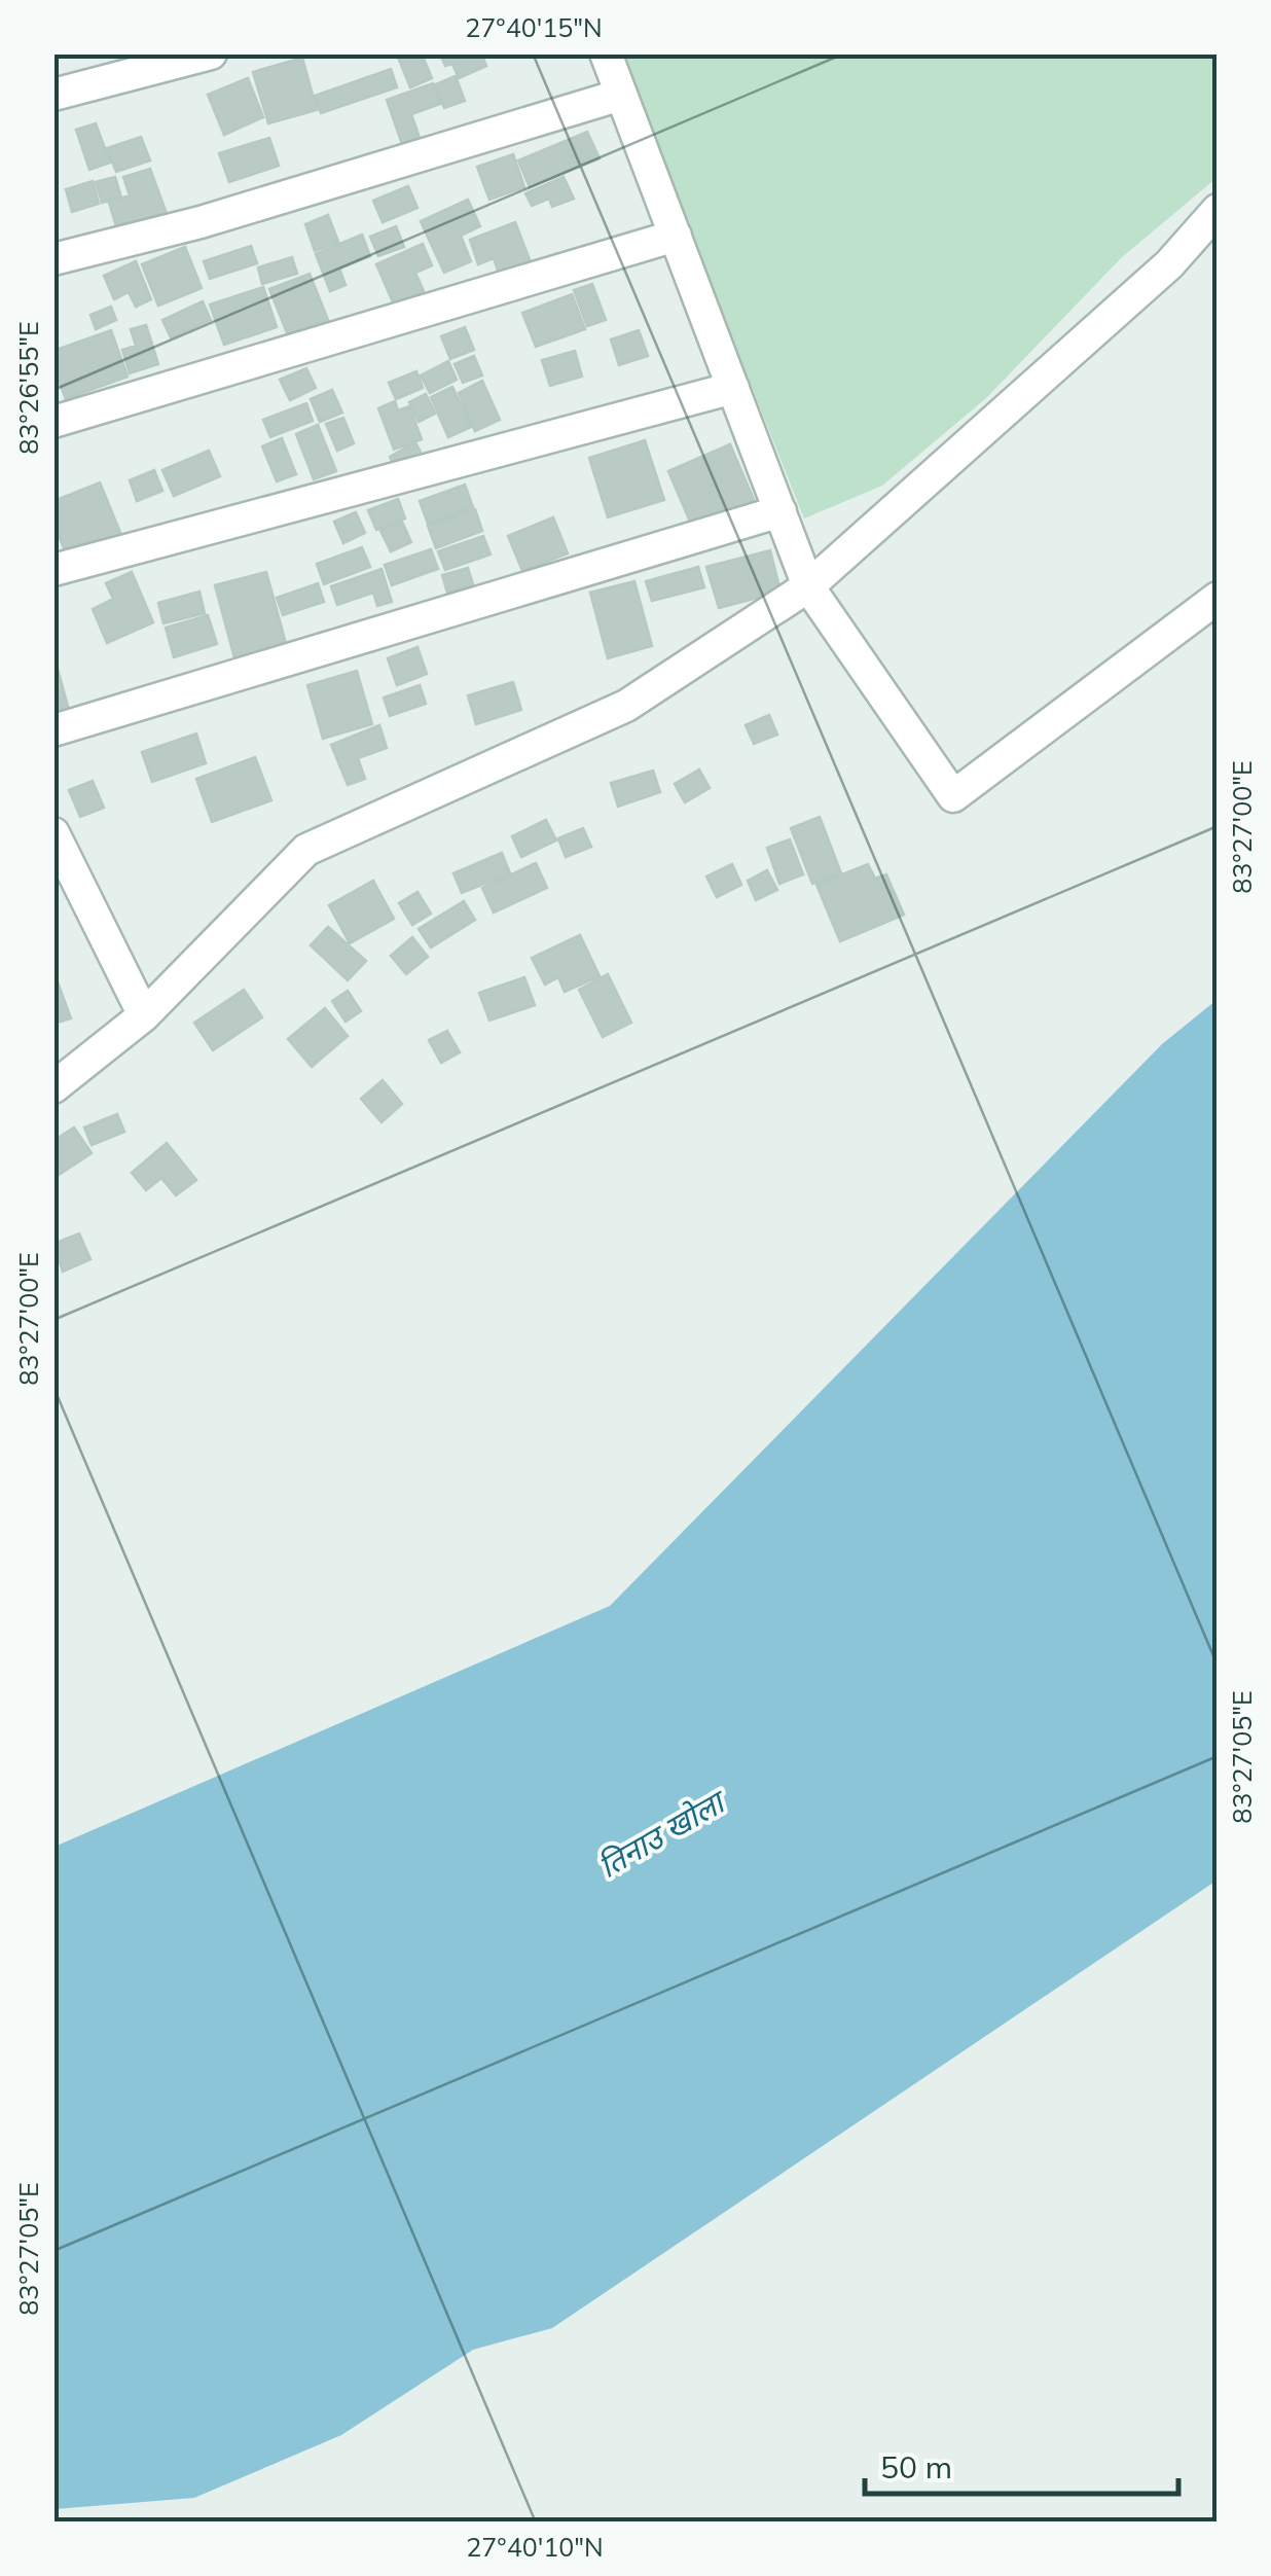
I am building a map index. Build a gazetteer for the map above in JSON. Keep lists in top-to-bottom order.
{
  "water": ["तिनाउ खोला"],
  "scale_bar": "50 m",
  "coordinates": [
    "27°40'15\"N",
    "83°26'55\"E",
    "83°27'00\"E",
    "83°27'05\"E",
    "27°40'10\"N"
  ]
}
